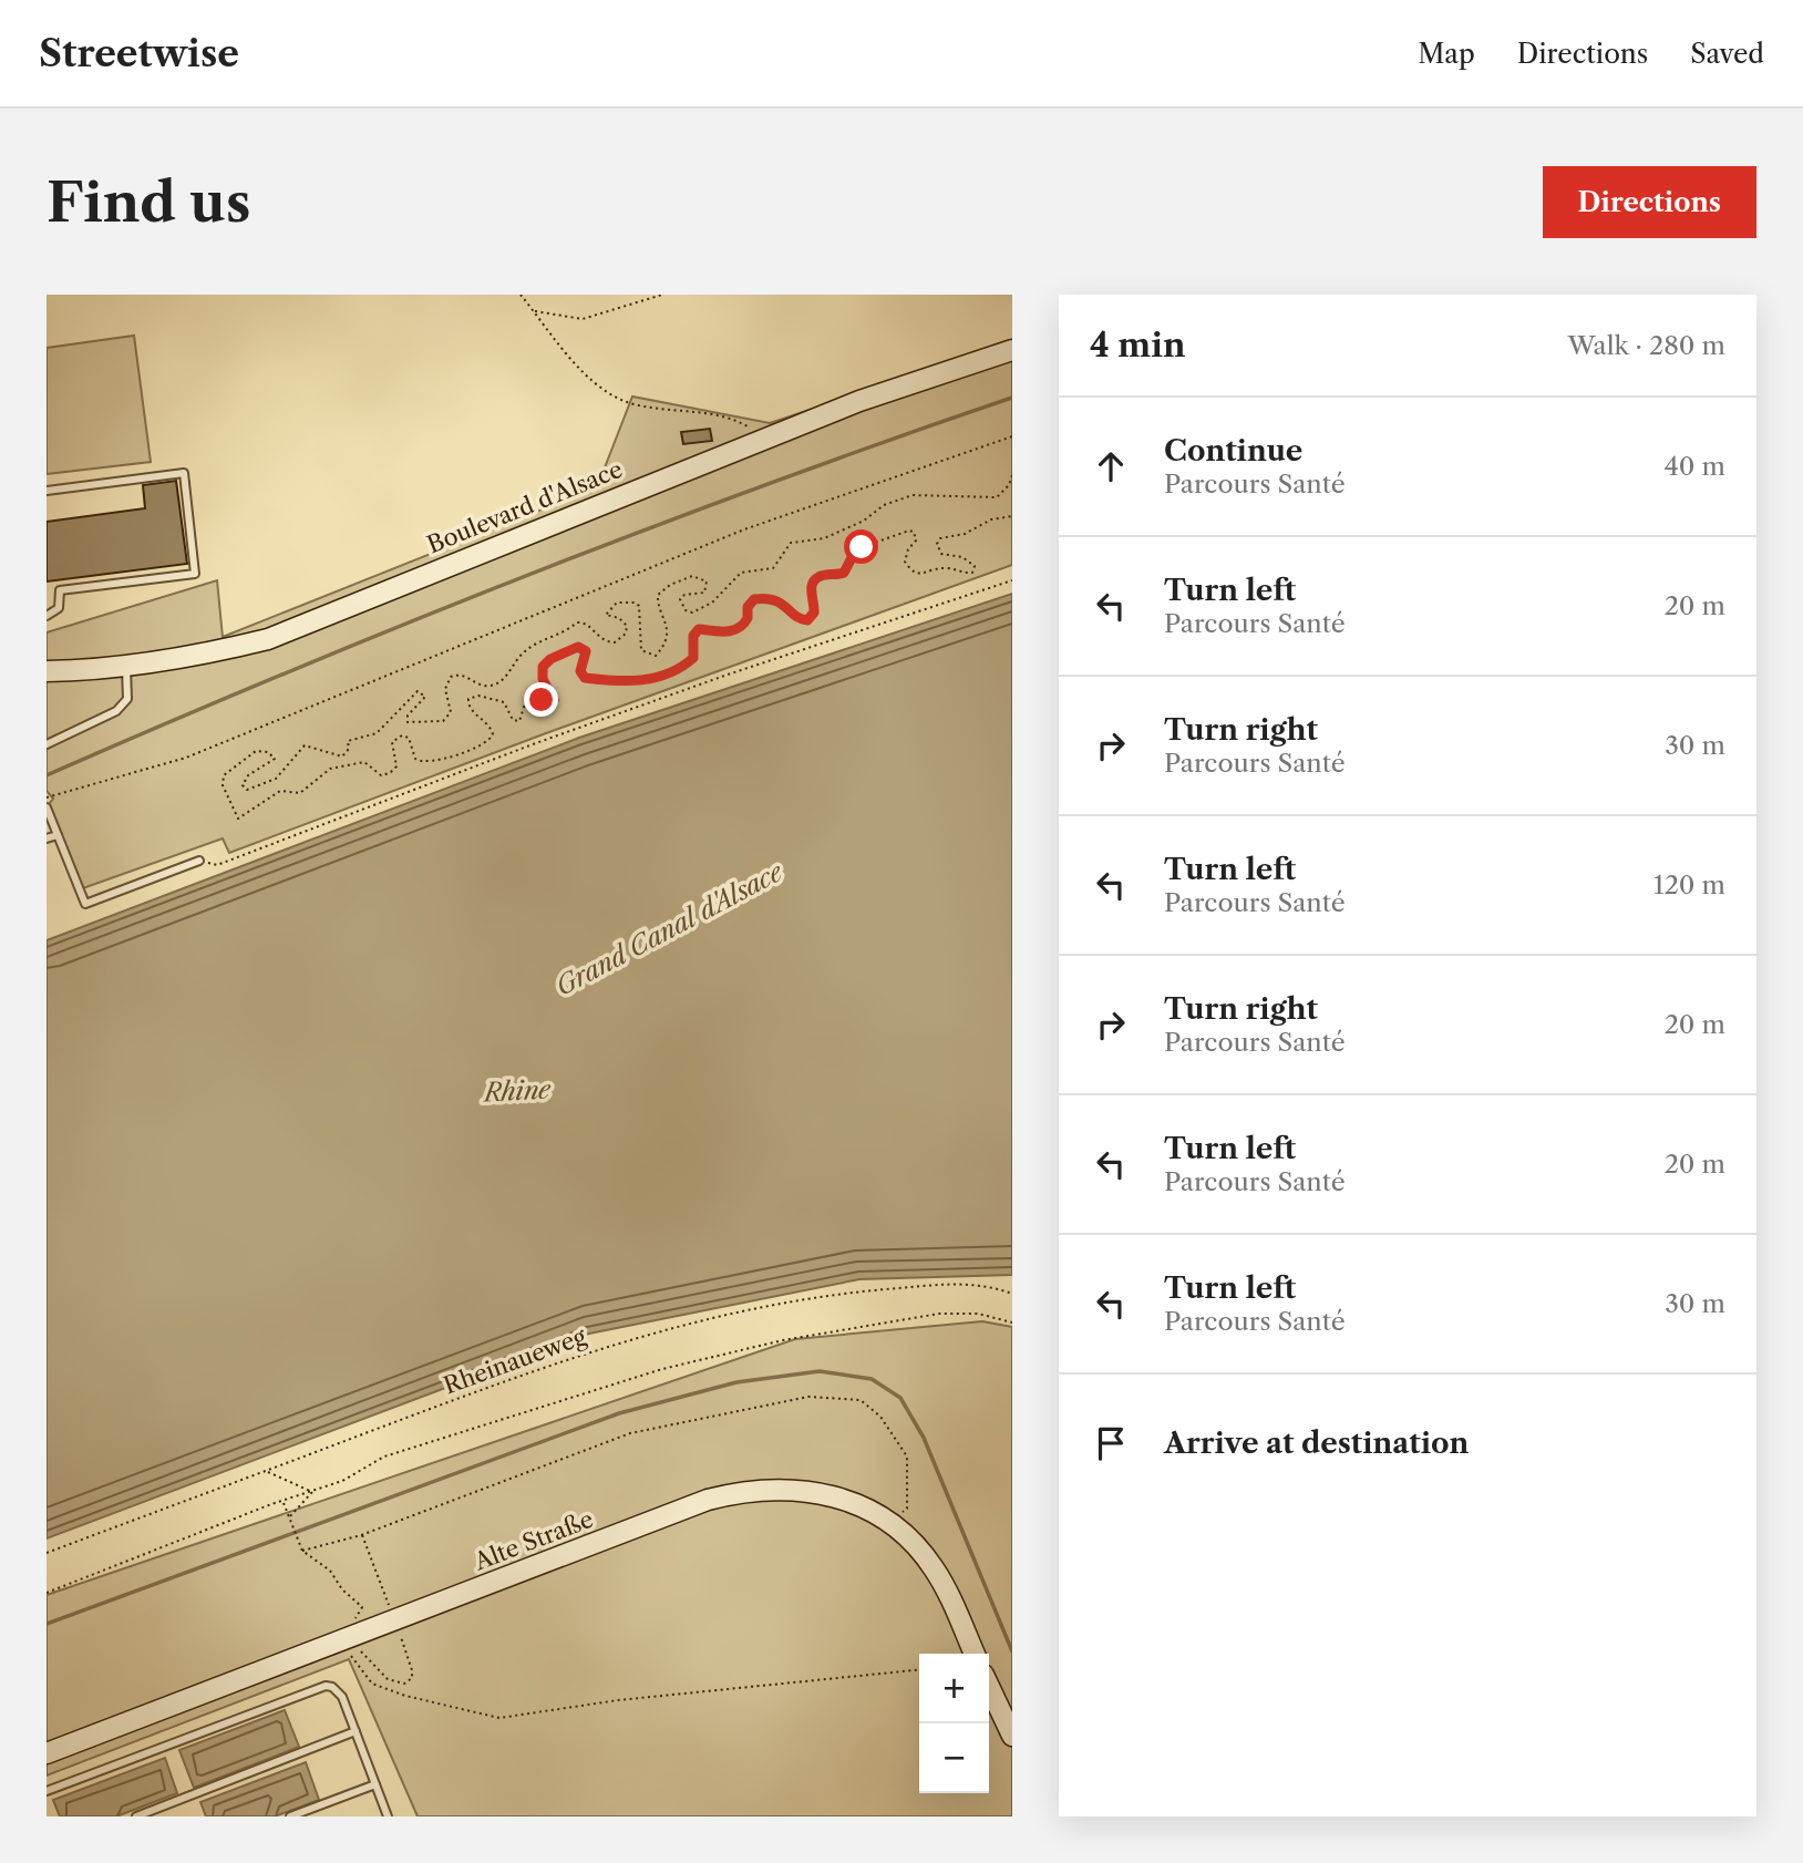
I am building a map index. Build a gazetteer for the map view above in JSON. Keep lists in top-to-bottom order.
{
  "streets": {
    "street": ["Boulevard d'Alsace", "Alte Straße"],
    "path": ["Rheinaueweg"]
  },
  "water": ["Grand Canal d'Alsace", "Rhine"],
  "page": {
    "header": "Streetwise",
    "nav": ["Map", "Directions", "Saved"],
    "buttons": "Directions",
    "title": "Find us",
    "heading": ["4 min", "Walk · 280 m"],
    "list": [
      ["Continue", "Parcours Santé", "40 m"],
      ["Turn left", "Parcours Santé", "20 m"],
      ["Turn right", "Parcours Santé", "30 m"],
      ["Turn left", "Parcours Santé", "120 m"],
      ["Turn right", "Parcours Santé", "20 m"],
      ["Turn left", "Parcours Santé", "20 m"],
      ["Turn left", "Parcours Santé", "30 m"],
      "Arrive at destination"
    ],
    "map_buttons": ["+", "−"]
  }
}
